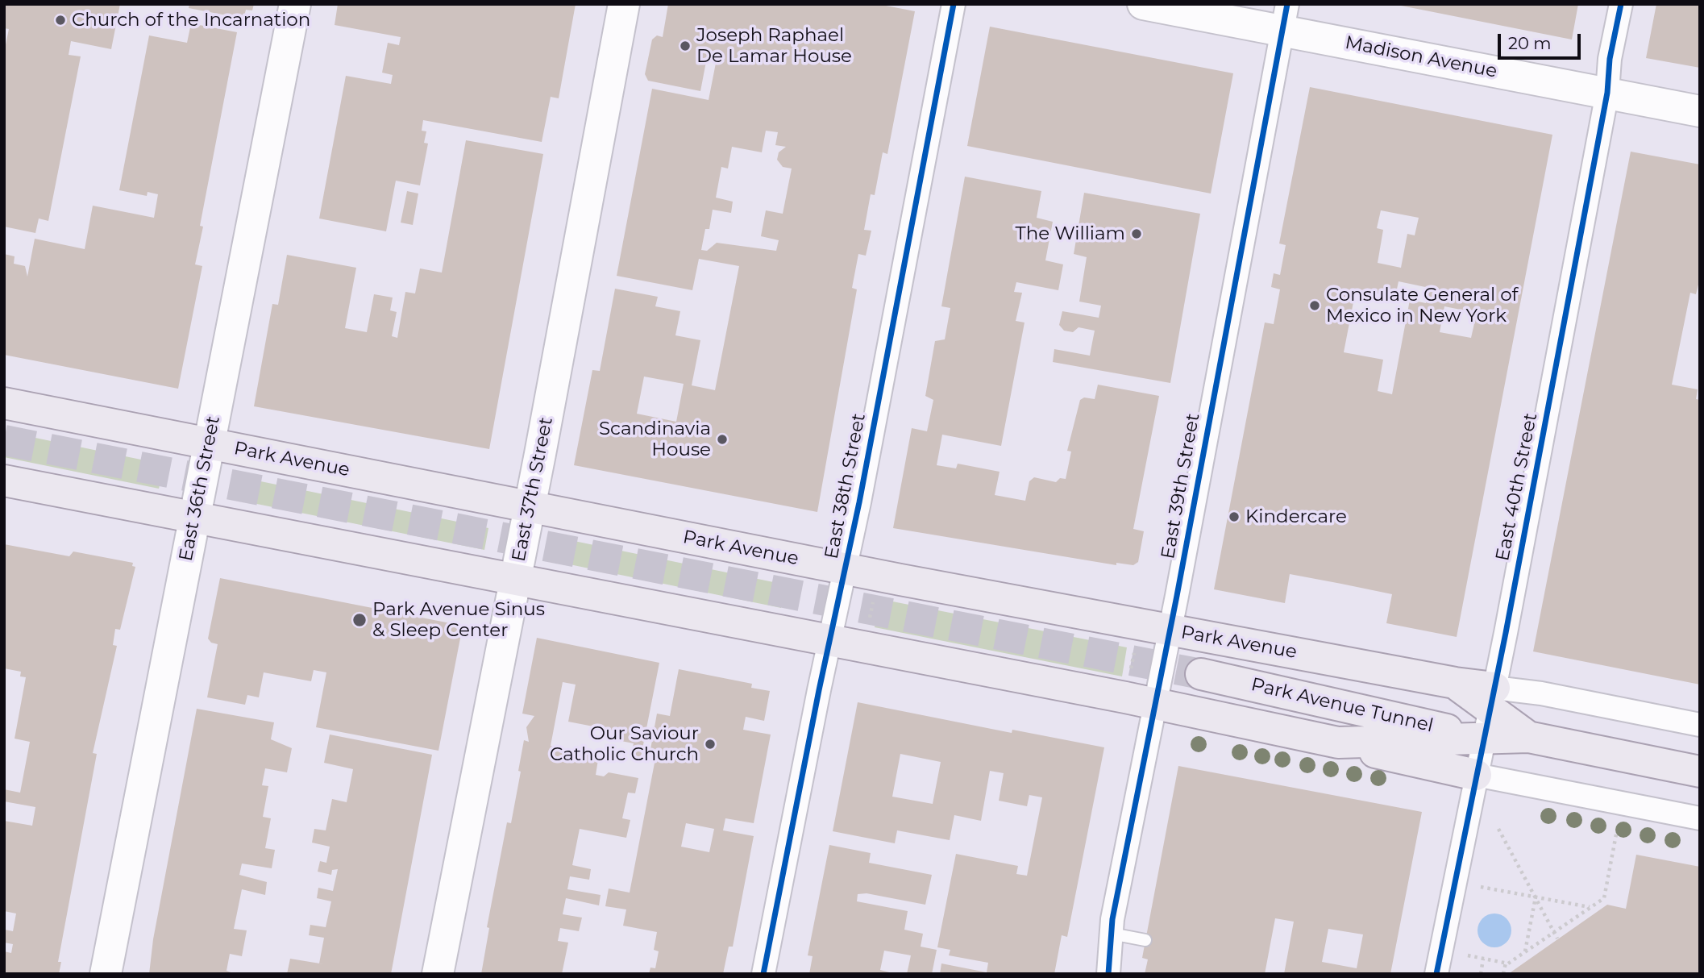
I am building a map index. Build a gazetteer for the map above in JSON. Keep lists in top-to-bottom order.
{
  "streets": {
    "main road": [
      "Madison Avenue",
      "Park Avenue",
      "East 36th Street",
      "East 37th Street",
      "Park Avenue Tunnel"
    ],
    "street": ["East 38th Street", "East 39th Street", "East 40th Street"]
  },
  "crossings": [
    ["Madison Avenue", "East 39th Street"],
    ["Madison Avenue", "East 40th Street"],
    ["Park Avenue", "East 38th Street"],
    ["Park Avenue", "East 39th Street"],
    ["Park Avenue", "East 40th Street"],
    ["Park Avenue", "East 36th Street"],
    ["Park Avenue", "East 37th Street"],
    ["Park Avenue", "Park Avenue Tunnel"],
    ["East 40th Street", "Park Avenue Tunnel"]
  ],
  "places": [
    "Church of the Incarnation",
    "Joseph Raphael De Lamar House",
    "The William",
    "Consulate General of Mexico in New York",
    "Scandinavia House",
    "Kindercare",
    "Park Avenue Sinus & Sleep Center",
    "Our Saviour Catholic Church"
  ],
  "scale_bar": "20 m"
}
